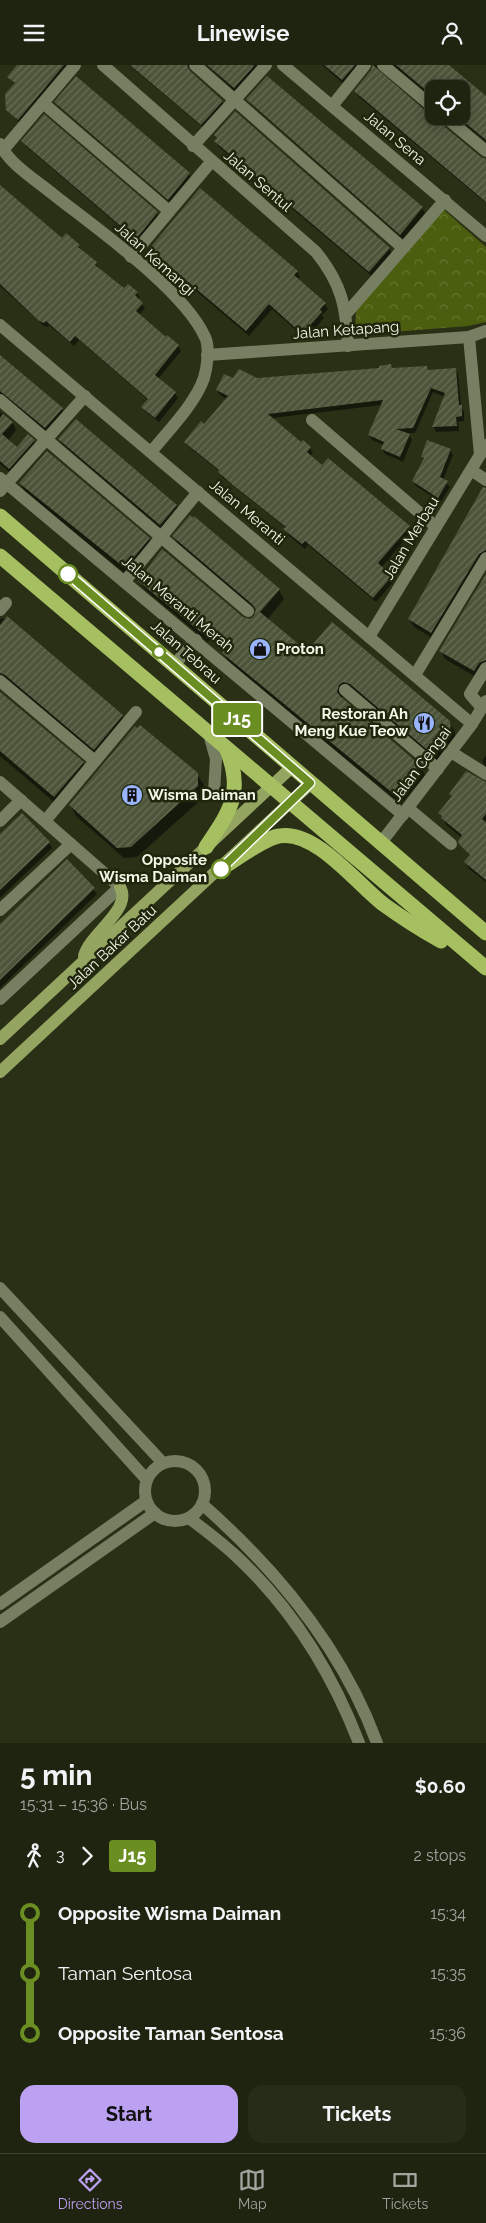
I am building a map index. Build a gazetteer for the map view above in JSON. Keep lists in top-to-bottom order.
{
  "streets": {
    "highway": ["Jalan Tebrau"],
    "main road": ["Jalan Bakar Batu"],
    "street": [
      "Jalan Sena",
      "Jalan Sentul",
      "Jalan Kemangi",
      "Jalan Ketapang",
      "Jalan Meranti",
      "Jalan Merbau",
      "Jalan Meranti Merah",
      "Jalan Cengai"
    ]
  },
  "crossings": [
    ["Jalan Sentul", "Jalan Ketapang"],
    ["Jalan Kemangi", "Jalan Ketapang"],
    ["Jalan Kemangi", "Jalan Meranti"],
    ["Jalan Ketapang", "Jalan Merbau"],
    ["Jalan Meranti", "Jalan Merbau"],
    ["Jalan Meranti", "Jalan Cengai"],
    ["Jalan Meranti Merah", "Jalan Cengai"],
    ["Jalan Tebrau", "Jalan Cengai"],
    ["Jalan Tebrau", "Jalan Bakar Batu"]
  ],
  "places": {
    "shop": ["Proton"],
    "restaurant": ["Restoran Ah Meng Kue Teow"],
    "building": ["Wisma Daiman"],
    "other": ["Opposite Wisma Daiman"]
  },
  "lines": ["bus line J15"],
  "page": {
    "header": "Linewise",
    "on_map": "J15",
    "heading": ["5 min", "15:31 – 15:36 · Bus", "$0.60"],
    "legs": ["3", "J15", "2 stops"],
    "list": [
      {
        "name": "Opposite Wisma Daiman",
        "value": "15:34"
      },
      {
        "name": "Taman Sentosa",
        "value": "15:35"
      },
      {
        "name": "Opposite Taman Sentosa",
        "value": "15:36"
      }
    ],
    "buttons": ["Start", "Tickets"],
    "tabs": ["Directions", "Map", "Tickets"]
  }
}
